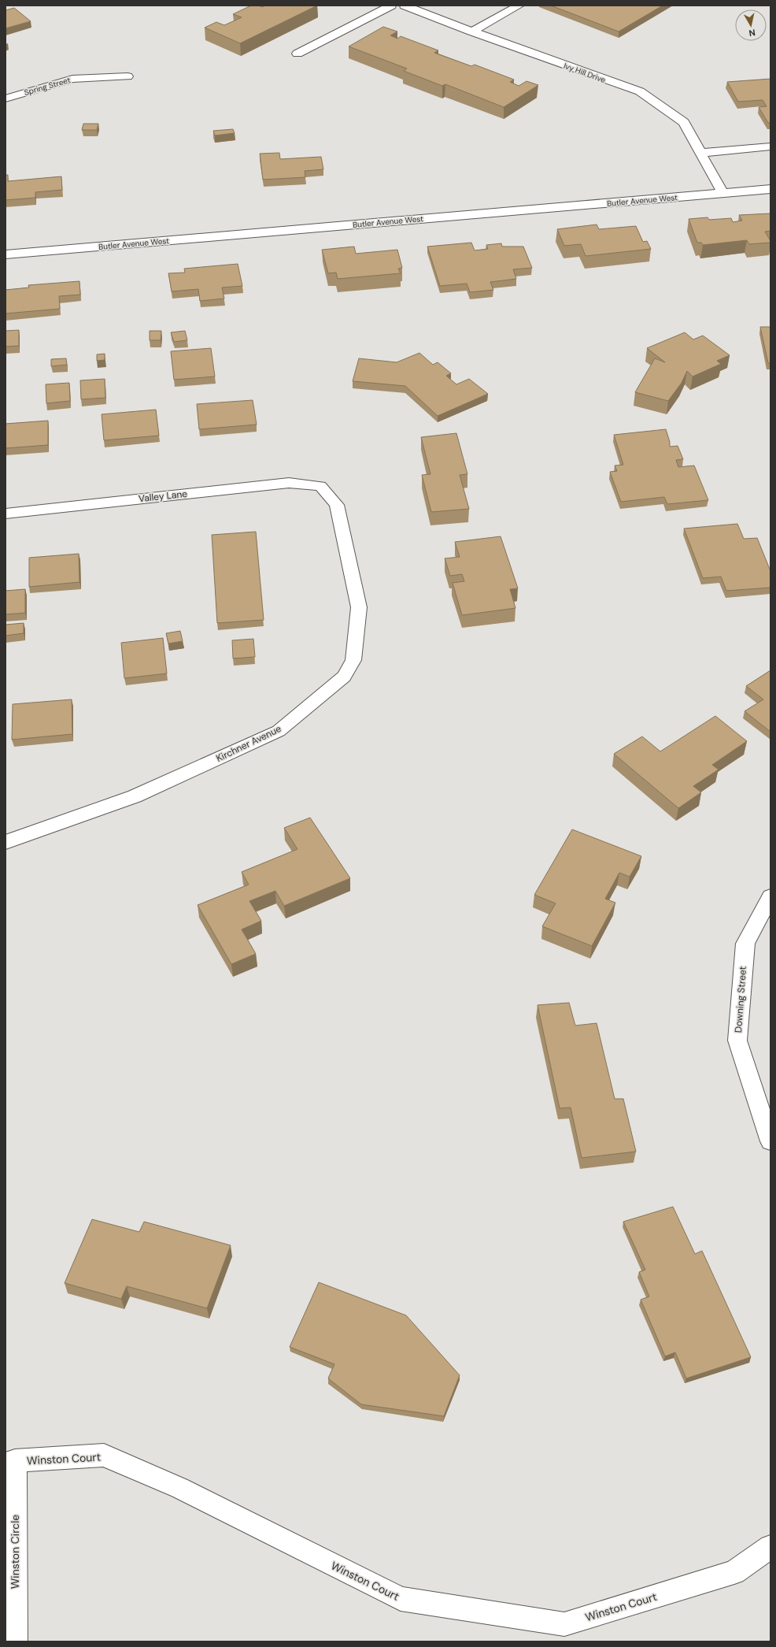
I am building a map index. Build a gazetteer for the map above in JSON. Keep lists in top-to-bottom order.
{
  "streets": {
    "street": [
      "Ivy Hill Drive",
      "Spring Street",
      "Butler Avenue West",
      "Valley Lane",
      "Kirchner Avenue",
      "Downing Street",
      "Winston Court",
      "Winston Circle"
    ]
  },
  "crossings": [
    ["Ivy Hill Drive", "Butler Avenue West"],
    ["Valley Lane", "Kirchner Avenue"],
    ["Winston Court", "Winston Circle"]
  ],
  "north": "bottom"
}
